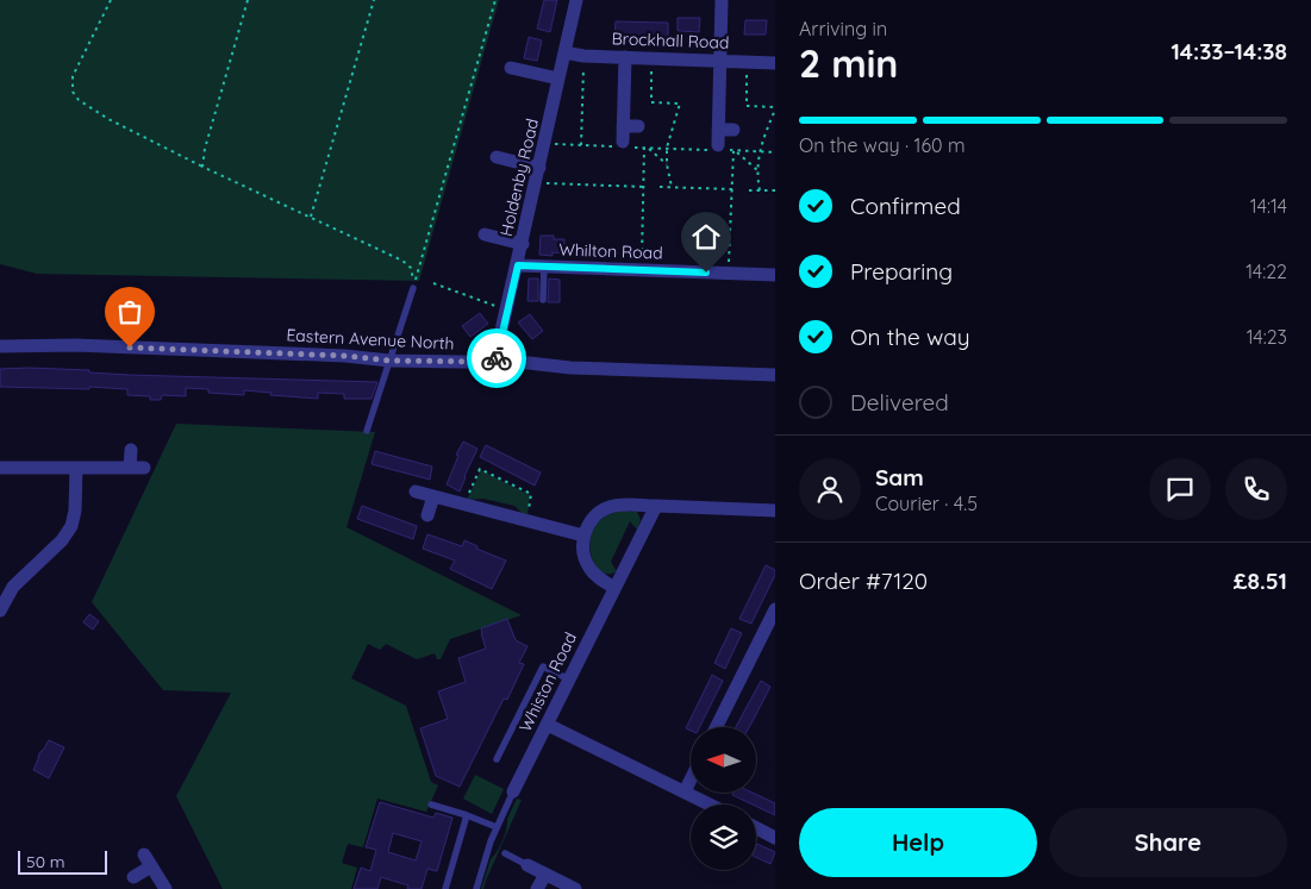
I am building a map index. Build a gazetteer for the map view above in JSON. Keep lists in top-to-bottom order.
{
  "streets": {
    "street": [
      "Brockhall Road",
      "Holdenby Road",
      "Whilton Road",
      "Eastern Avenue North",
      "Whiston Road"
    ]
  },
  "crossings": [
    ["Brockhall Road", "Holdenby Road"],
    ["Holdenby Road", "Whilton Road"],
    ["Holdenby Road", "Eastern Avenue North"]
  ],
  "scale_bar": "50 m",
  "north": "left",
  "page": {
    "heading": ["2 min", "Arriving in", "14:33–14:38"],
    "panel": [
      "Sam",
      "Courier · 4.5",
      "Order #7120",
      "£8.51"
    ],
    "bar": "On the way · 160 m",
    "list": [
      ["Confirmed", "14:14"],
      ["Preparing", "14:22"],
      ["On the way", "14:23"],
      "Delivered"
    ],
    "buttons": ["Help", "Share"],
    "scale": "50 m"
  }
}
